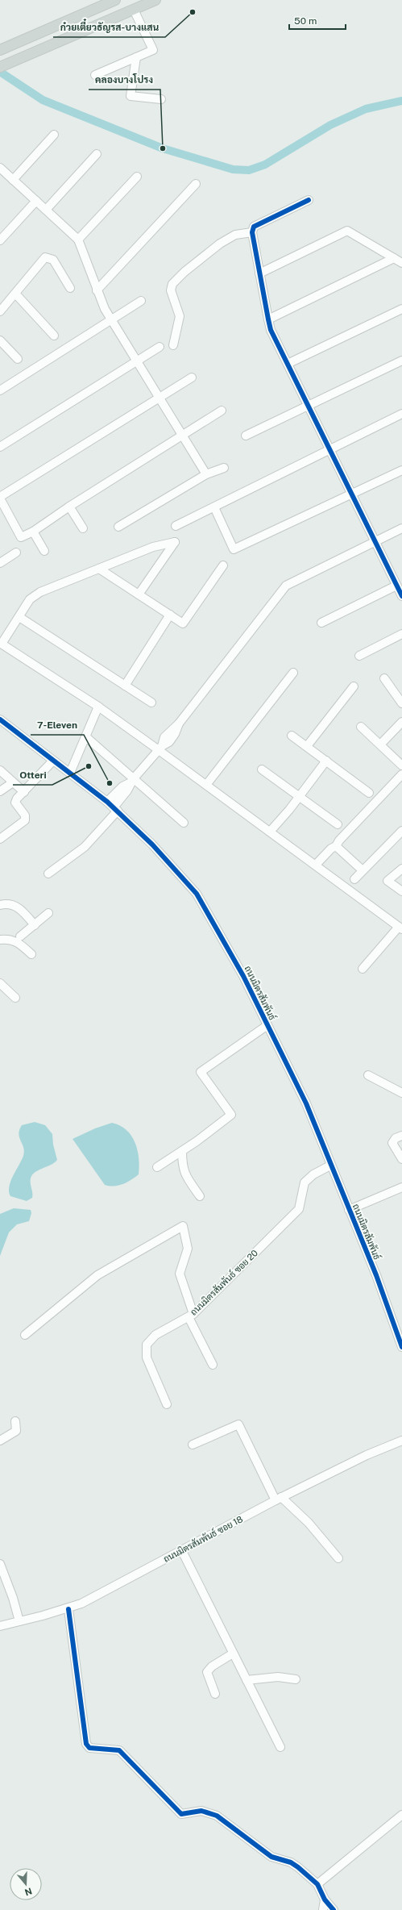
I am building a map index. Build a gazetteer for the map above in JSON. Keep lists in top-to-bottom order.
{
  "streets": {
    "street": ["ถนนมิตรสัมพันธ์", "ถนนมิตรสัมพันธ์ ซอย 20", "ถนนมิตรสัมพันธ์ ซอย 18"]
  },
  "crossings": [
    ["ถนนมิตรสัมพันธ์", "ถนนมิตรสัมพันธ์ ซอย 20"]
  ],
  "places": [
    "ก๋วยเตี๋ยวธัญรส-บางแสน",
    "คลองบางโปรง",
    "Otteri",
    "7-Eleven"
  ],
  "scale_bar": "50 m",
  "north": "bottom"
}
